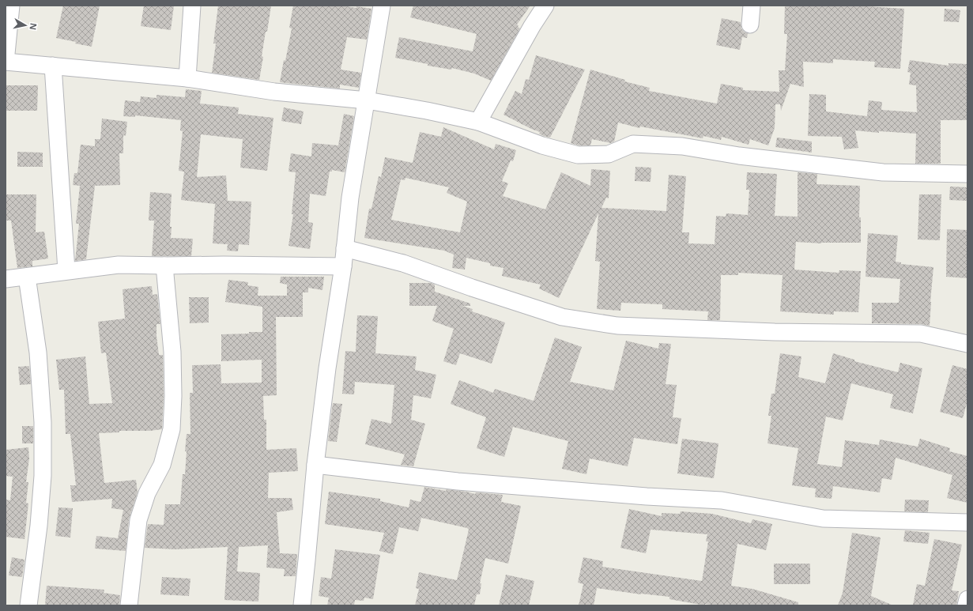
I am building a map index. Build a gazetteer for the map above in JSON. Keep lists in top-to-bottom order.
{
  "north": "right"
}
